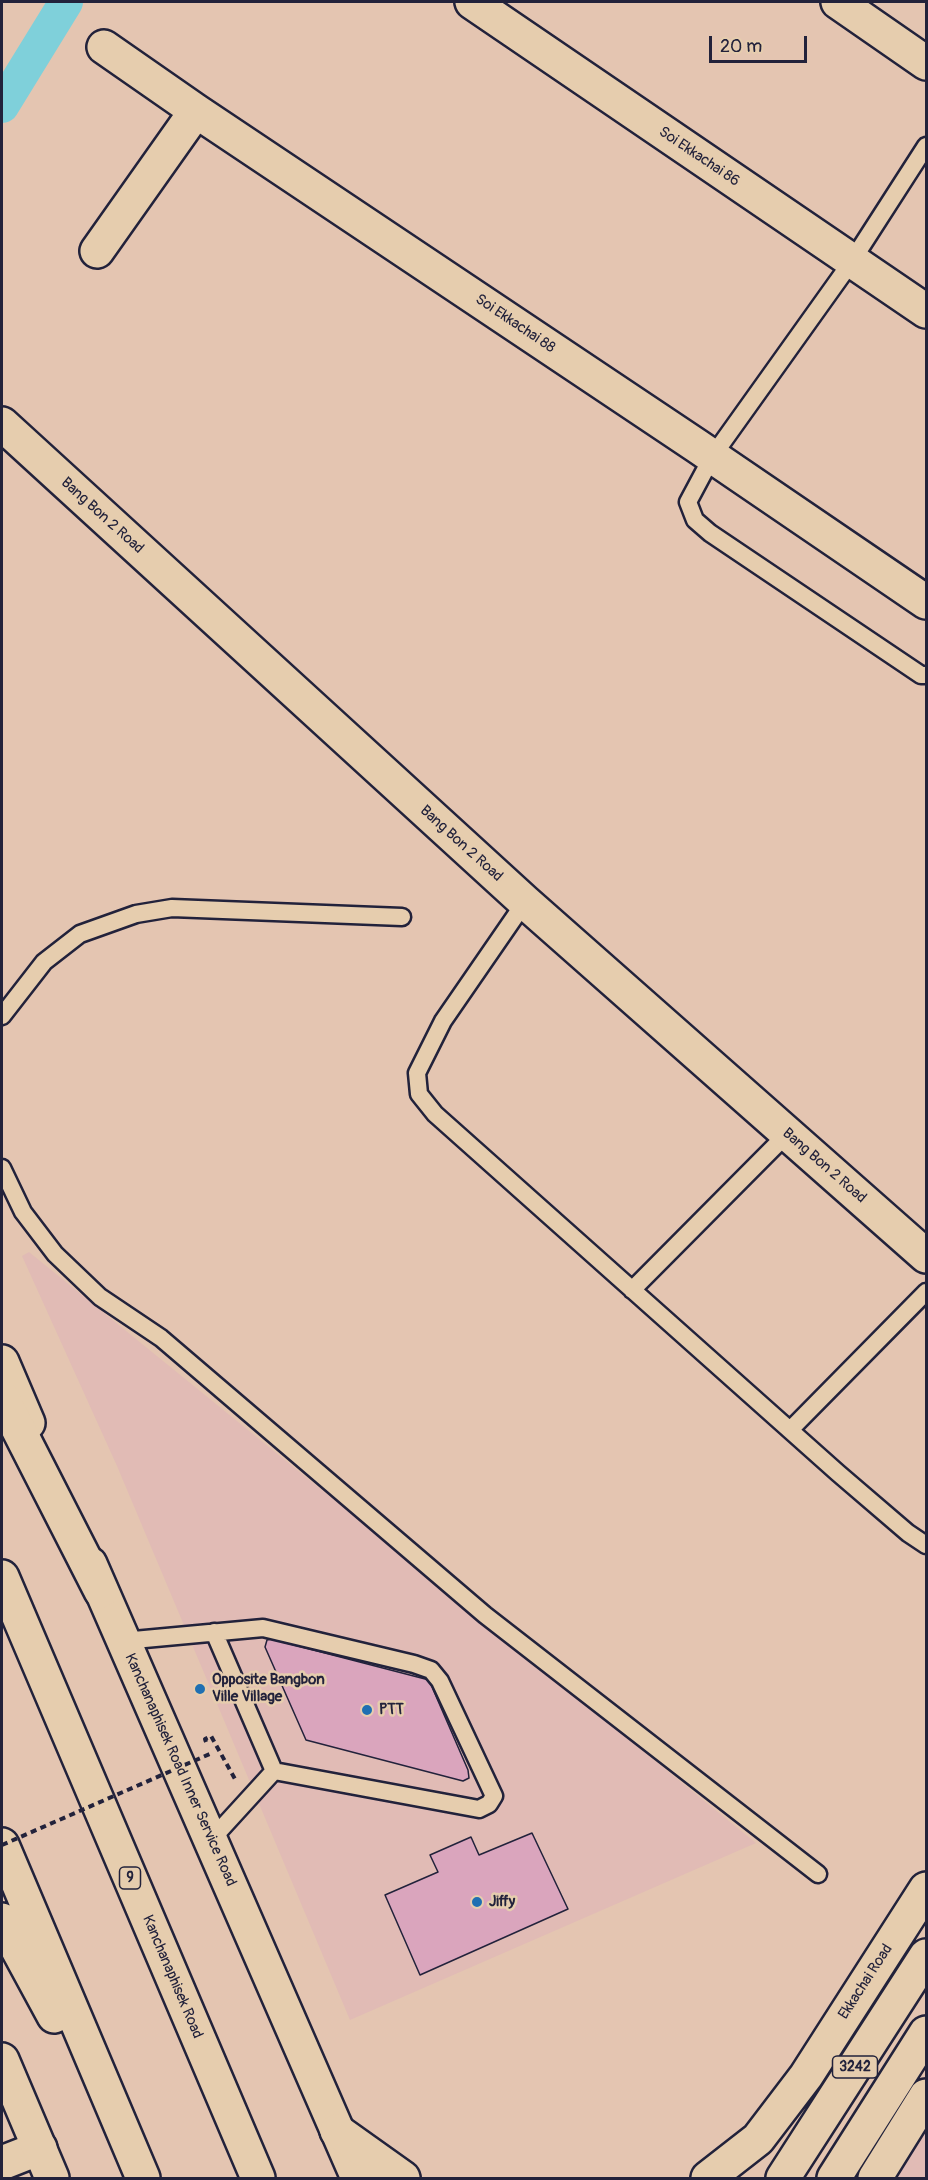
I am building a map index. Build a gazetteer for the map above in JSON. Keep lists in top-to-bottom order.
{
  "streets": {
    "main road": [
      "Soi Ekkachai 86",
      "Soi Ekkachai 88",
      "Bang Bon 2 Road",
      "Kanchanaphisek Road Inner Service Road",
      "9",
      "Kanchanaphisek Road",
      "Ekkachai Road",
      "3242"
    ]
  },
  "places": ["Opposite Bangbon Ville Village", "PTT", "Jiffy"],
  "scale_bar": "20 m"
}
